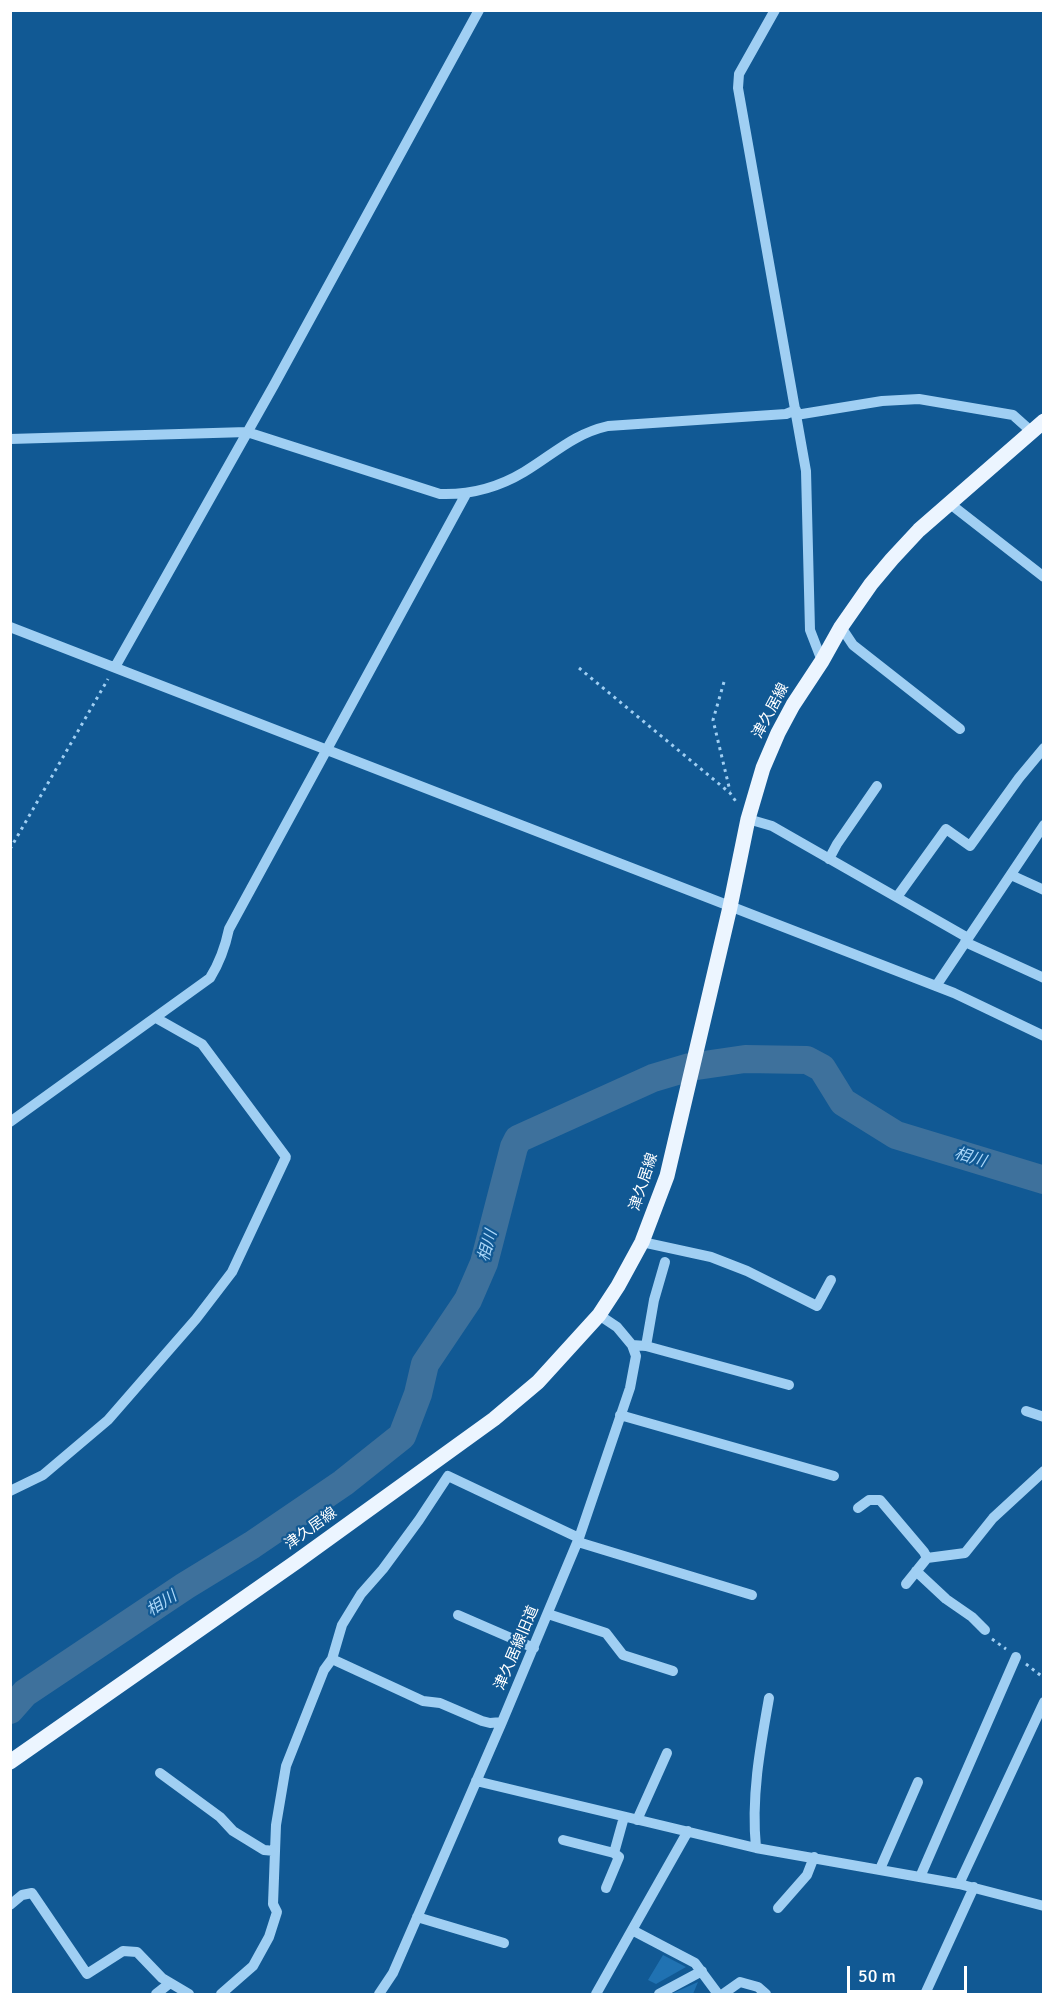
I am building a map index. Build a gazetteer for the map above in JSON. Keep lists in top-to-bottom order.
{
  "streets": {
    "main road": ["津久居線"],
    "street": ["津久居線旧道"]
  },
  "water": ["相川"],
  "scale_bar": "50 m"
}
